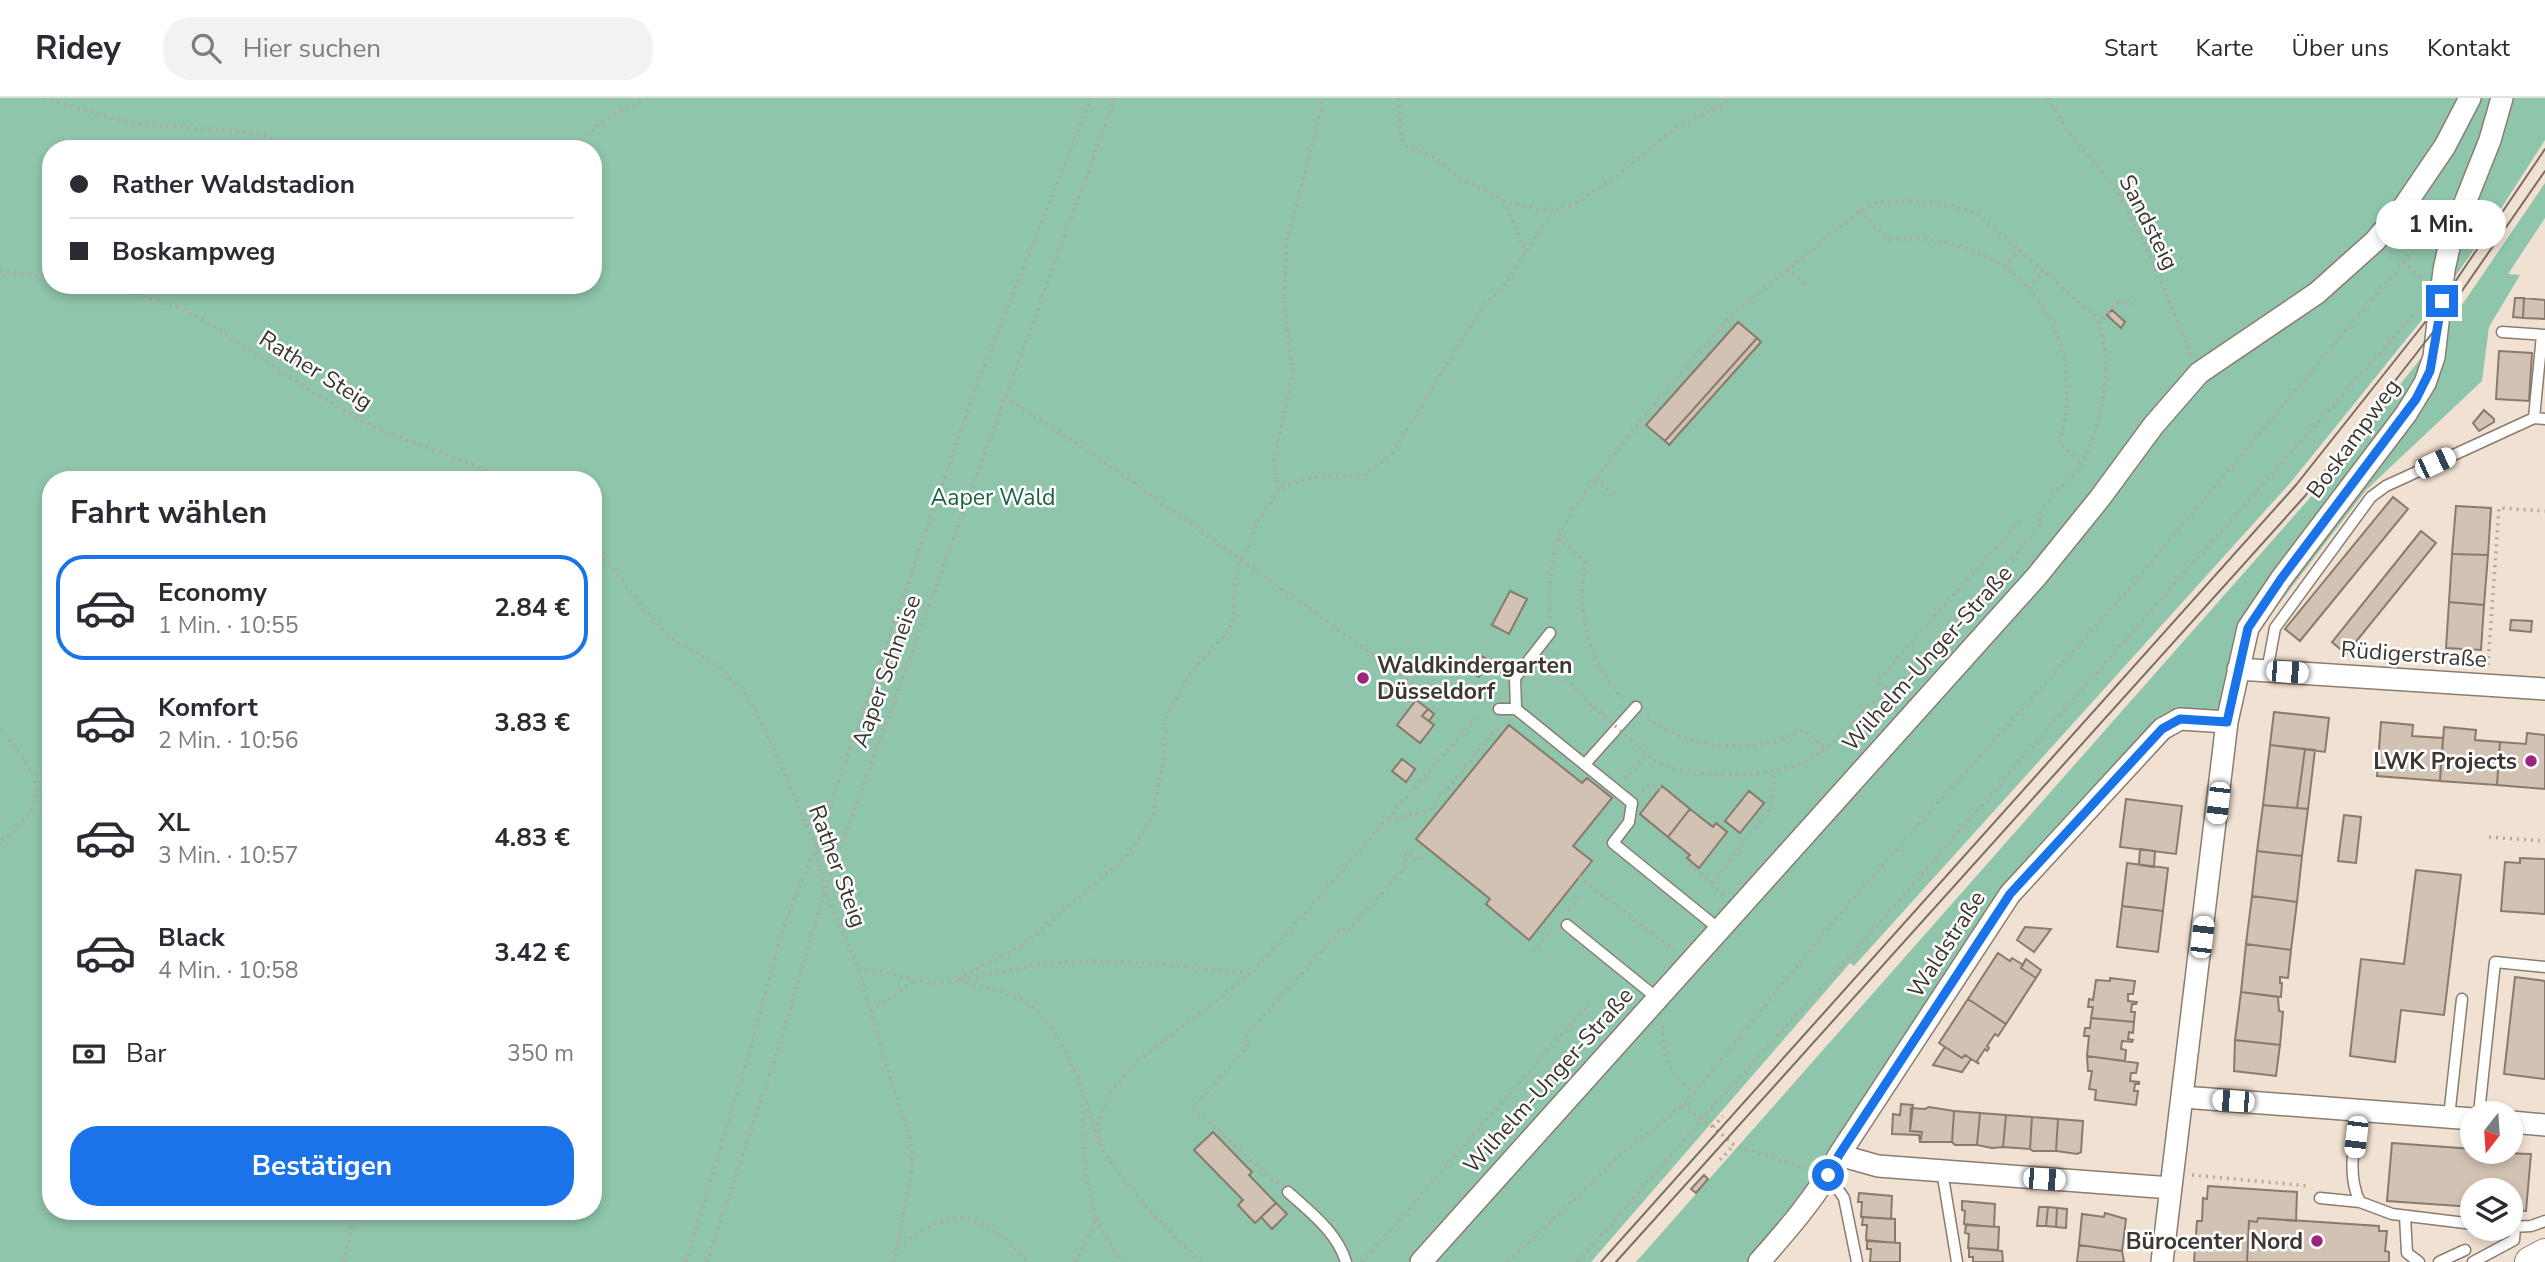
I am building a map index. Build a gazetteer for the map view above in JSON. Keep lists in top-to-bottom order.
{
  "streets": {
    "street": [
      "Boskampweg",
      "Rüdigerstraße",
      "Wilhelm-Unger-Straße",
      "Waldstraße"
    ],
    "path": ["Sandsteig", "Rather Steig", "Aaper Schneise"]
  },
  "crossings": [
    ["Sandsteig", "Wilhelm-Unger-Straße"],
    ["Rather Steig", "Aaper Schneise"],
    ["Boskampweg", "Rüdigerstraße"],
    ["Boskampweg", "Waldstraße"]
  ],
  "parks": ["Aaper Wald"],
  "places": ["Waldkindergarten Düsseldorf", "LWK Projects", "Bürocenter Nord"],
  "north": "bottom",
  "page": {
    "header": "Ridey",
    "search": "Hier suchen",
    "nav": [
      "Start",
      "Karte",
      "Über uns",
      "Kontakt"
    ],
    "banner": ["Rather Waldstadion", "Boskampweg"],
    "bubble": "1 Min.",
    "heading": "Fahrt wählen",
    "list": [
      {
        "name": "Economy",
        "note": "1 Min. · 10:55",
        "value": "2.84 €"
      },
      {
        "name": "Komfort",
        "note": "2 Min. · 10:56",
        "value": "3.83 €"
      },
      {
        "name": "XL",
        "note": "3 Min. · 10:57",
        "value": "4.83 €"
      },
      {
        "name": "Black",
        "note": "4 Min. · 10:58",
        "value": "3.42 €"
      }
    ],
    "pay": ["Bar", "350 m"],
    "buttons": "Bestätigen"
  }
}
